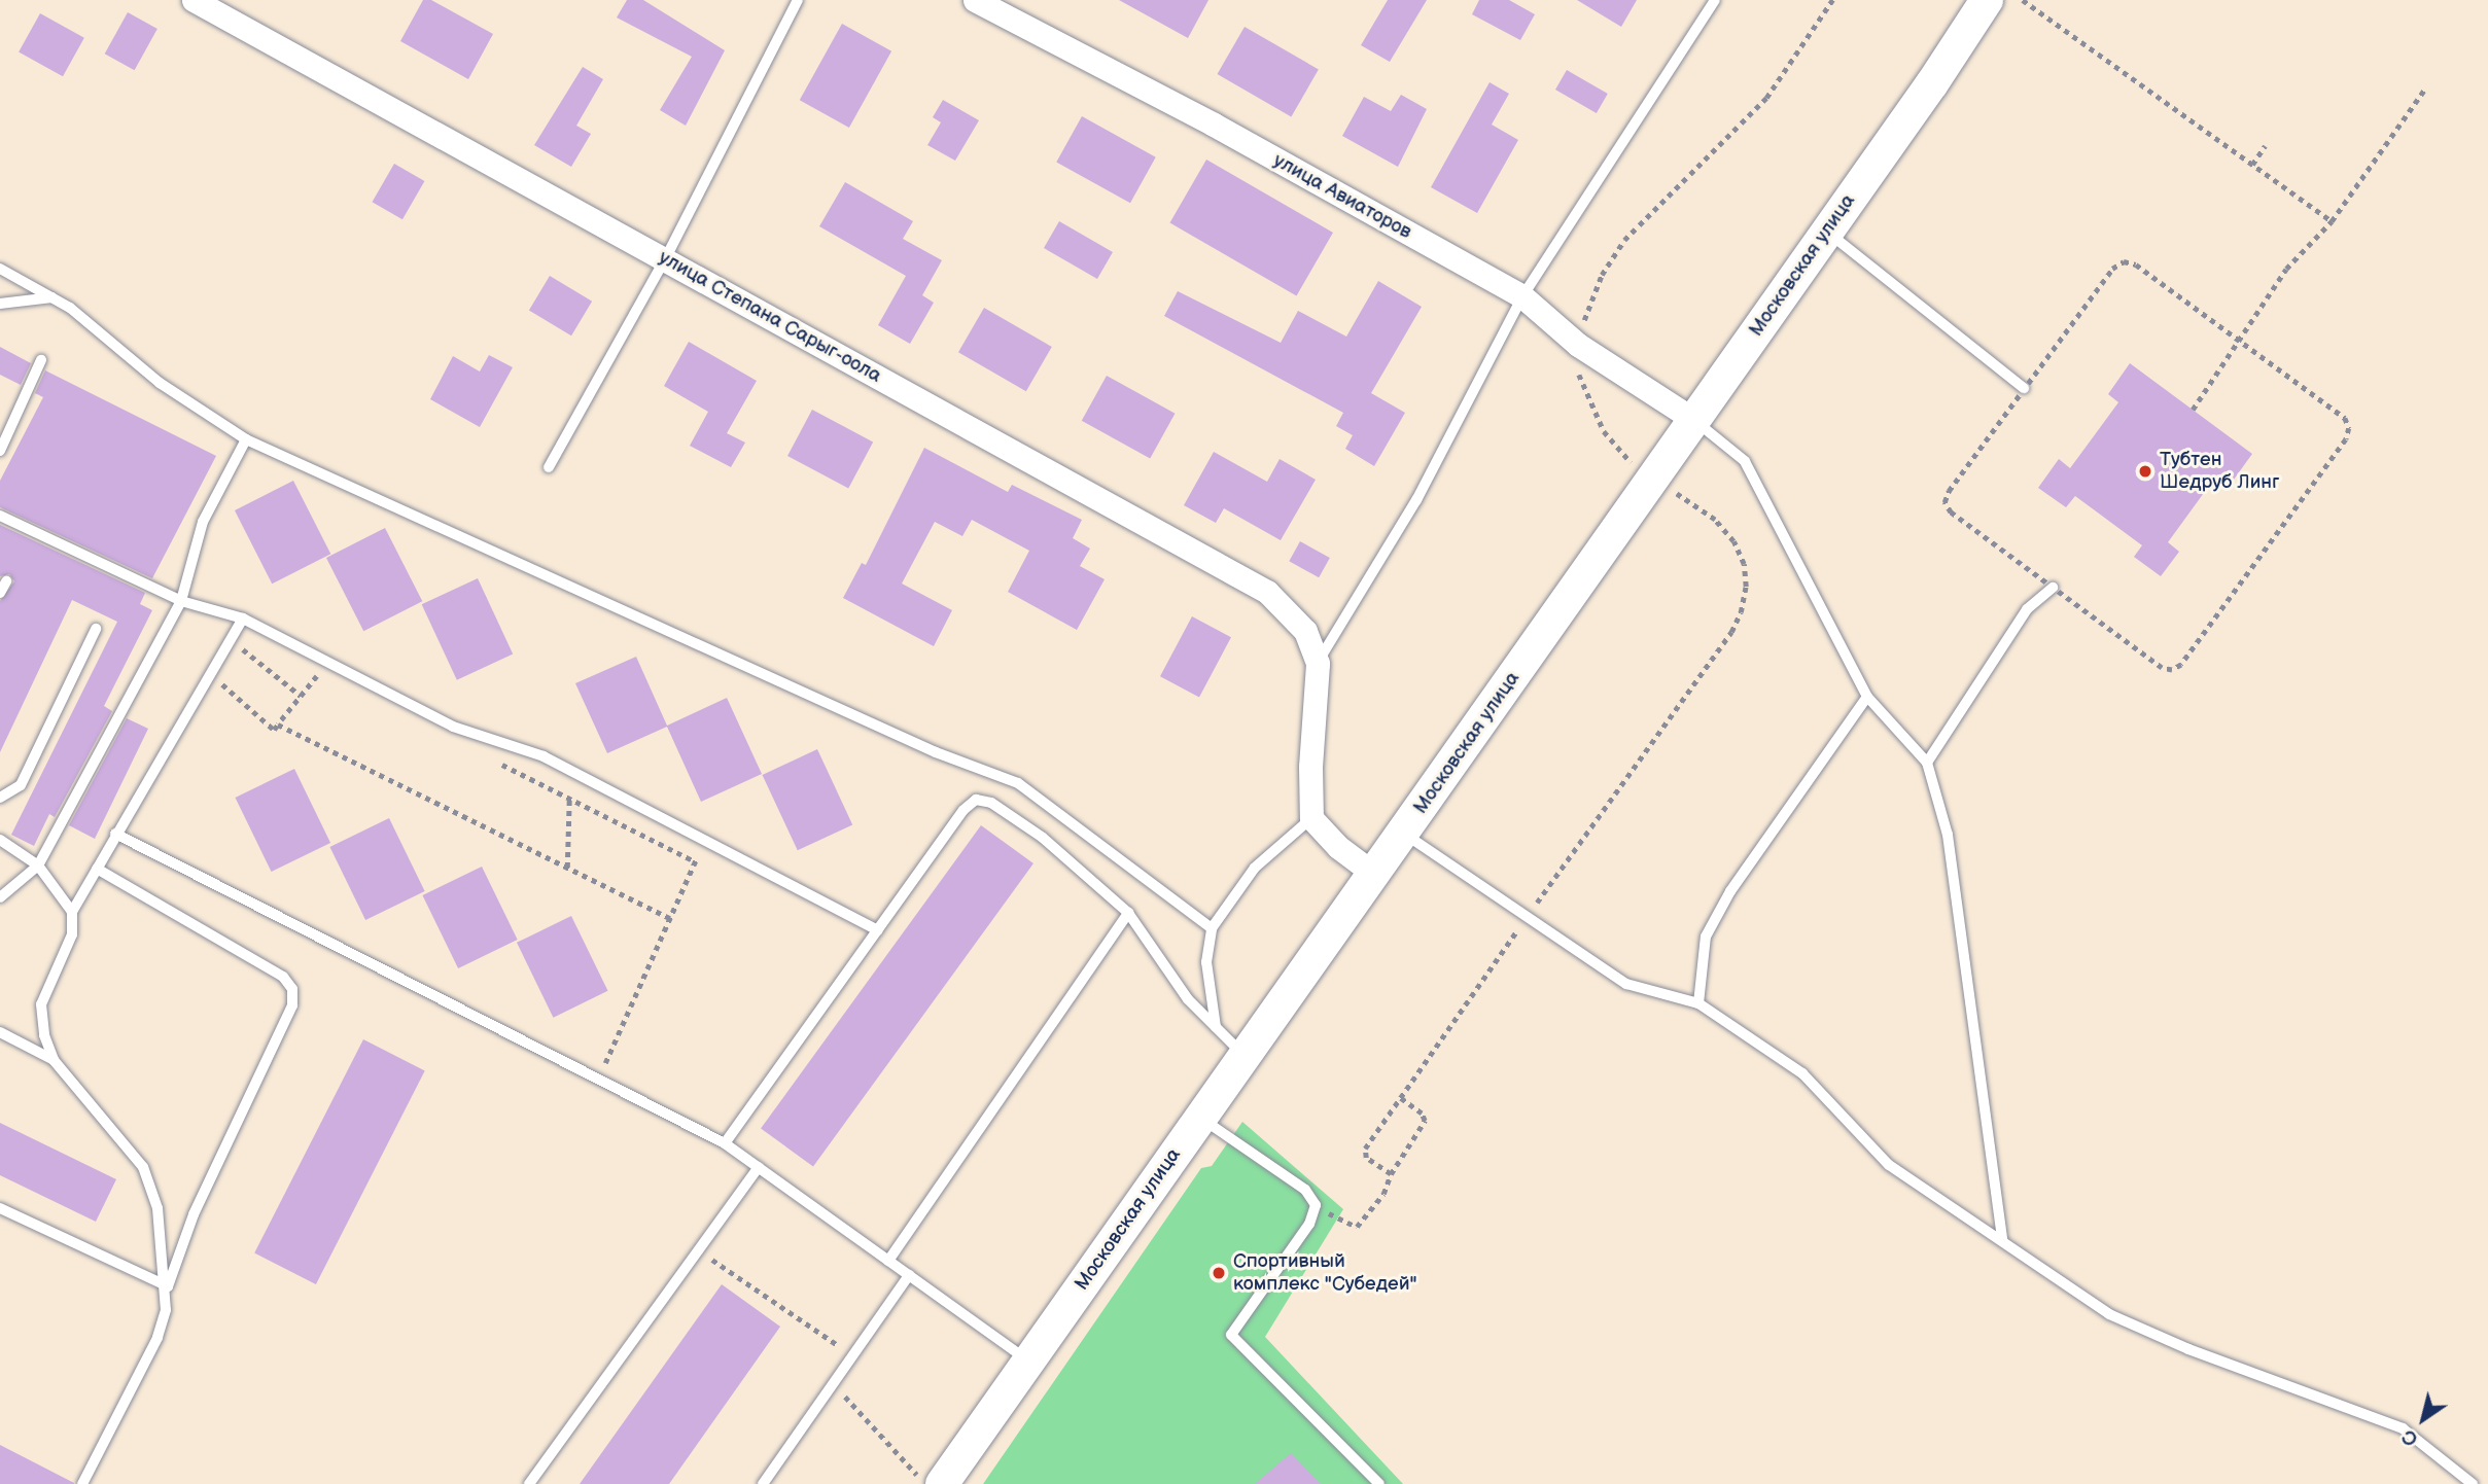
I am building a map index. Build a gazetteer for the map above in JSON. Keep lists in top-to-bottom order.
{
  "streets": {
    "main road": ["Московская улица"],
    "street": ["улица Авиаторов", "улица Степана Сарыг-оола"]
  },
  "crossings": [
    ["улица Авиаторов", "Московская улица"]
  ],
  "places": ["Тубтен Шедруб Линг", "Спортивный комплекс \"Субедей\""],
  "north": "bottom left"
}
